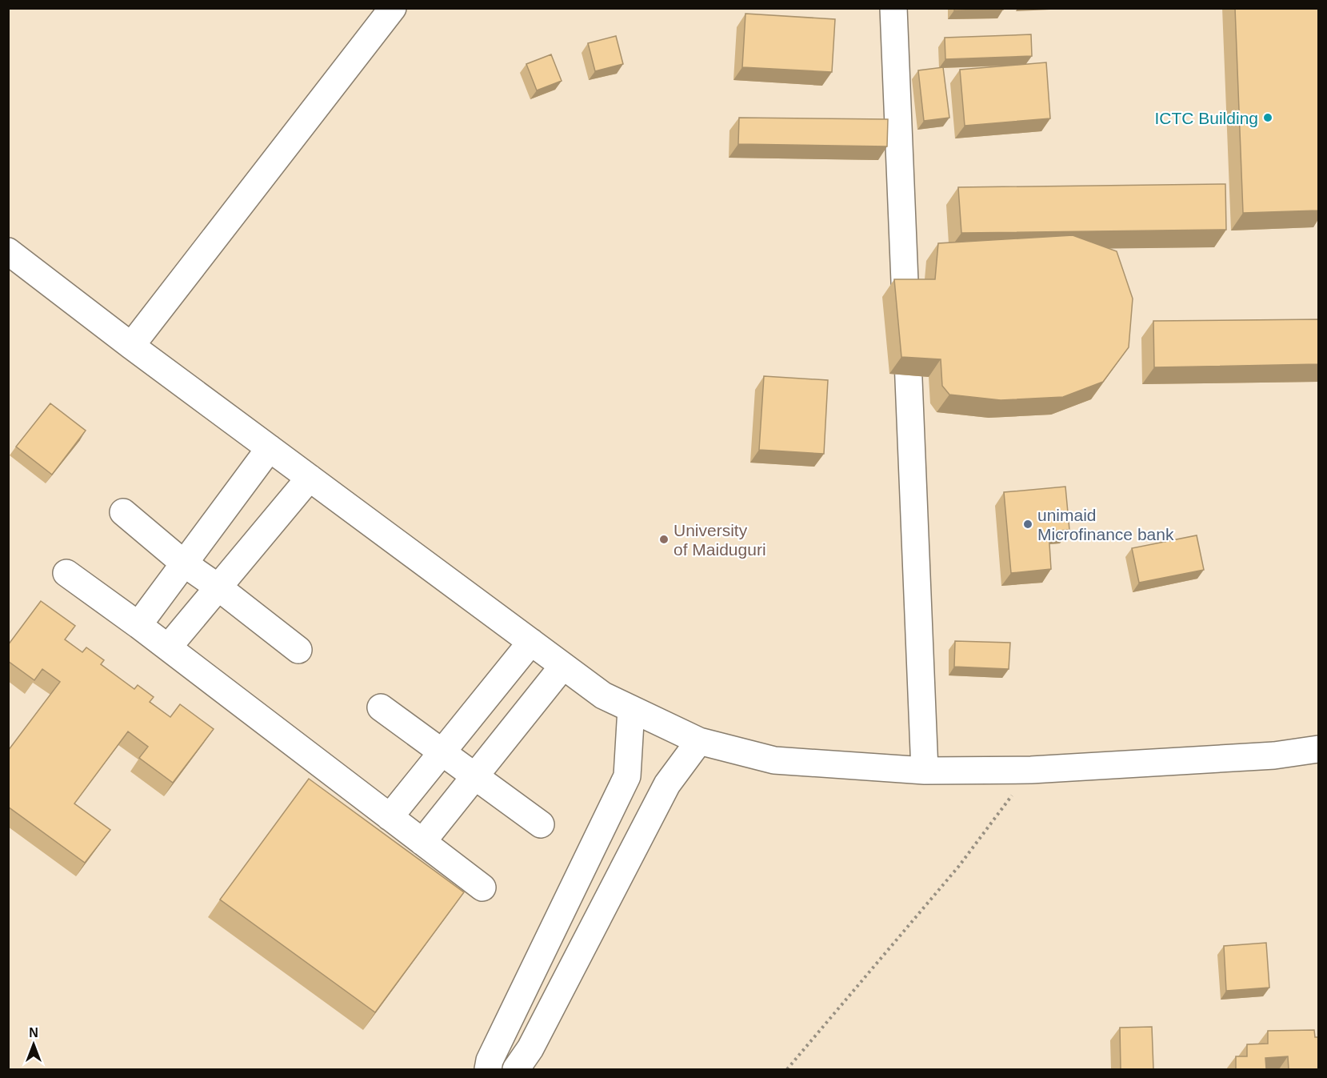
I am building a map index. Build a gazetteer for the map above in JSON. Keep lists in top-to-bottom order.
{
  "places": ["ICTC Building", "unimaid Microfinance bank", "University of Maiduguri"],
  "north": "top"
}
